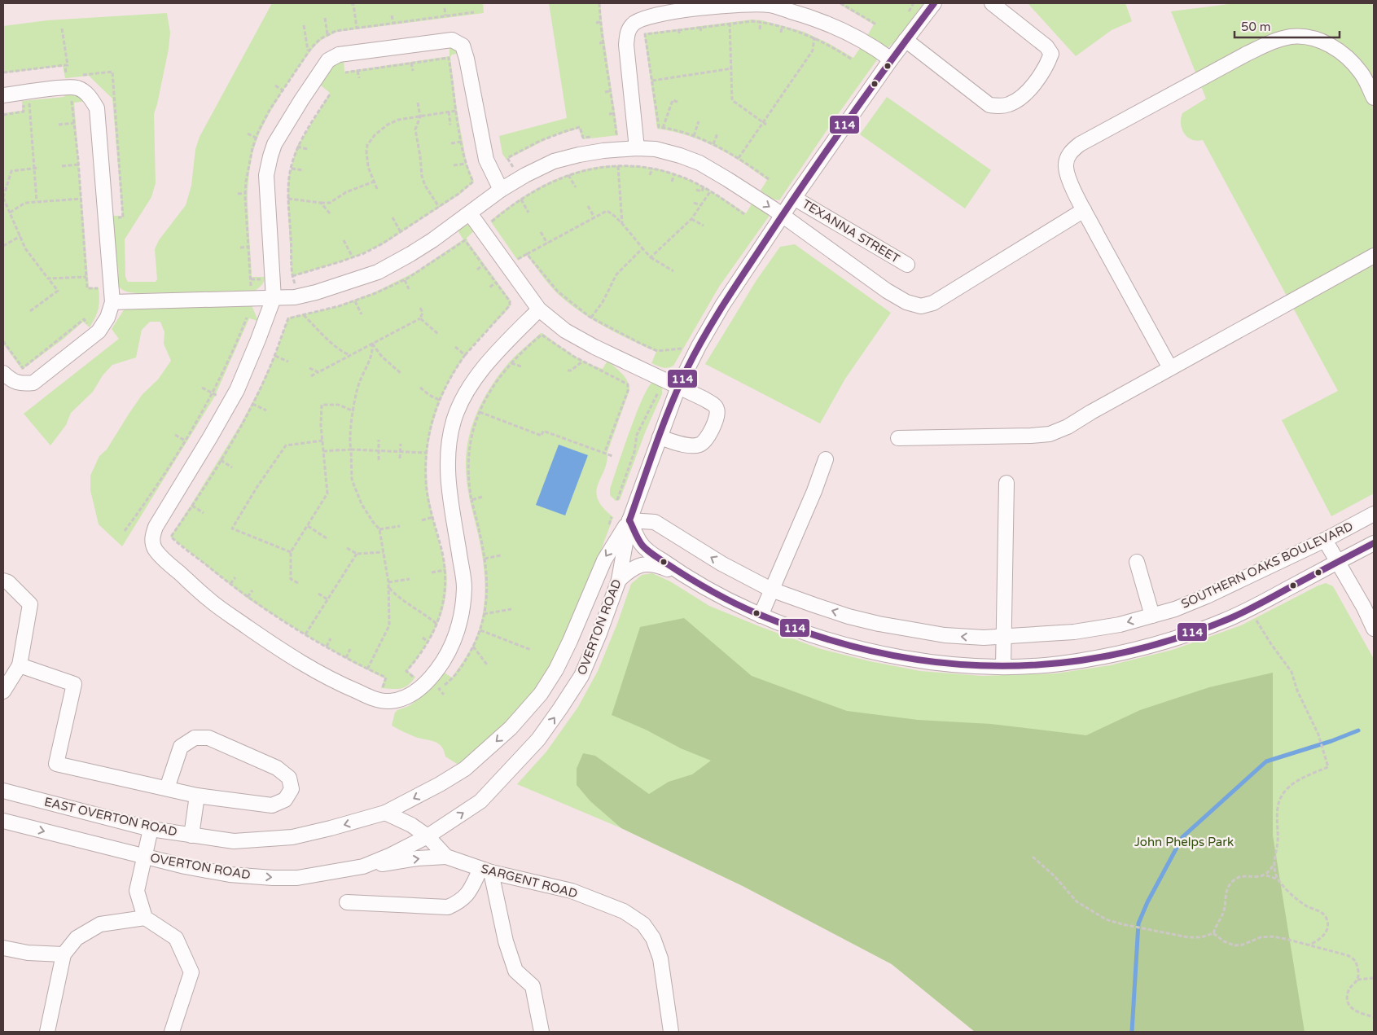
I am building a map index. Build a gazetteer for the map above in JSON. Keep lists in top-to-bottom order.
{
  "streets": {
    "street": [
      "TEXANNA STREET",
      "SOUTHERN OAKS BOULEVARD",
      "OVERTON ROAD",
      "EAST OVERTON ROAD",
      "SARGENT ROAD"
    ]
  },
  "crossings": [
    ["TEXANNA STREET", "OVERTON ROAD"],
    ["SOUTHERN OAKS BOULEVARD", "OVERTON ROAD"],
    ["SOUTHERN OAKS BOULEVARD", "EAST OVERTON ROAD"],
    ["OVERTON ROAD", "EAST OVERTON ROAD"],
    ["OVERTON ROAD", "SARGENT ROAD"],
    ["EAST OVERTON ROAD", "SARGENT ROAD"]
  ],
  "one_way": ["OVERTON ROAD", "EAST OVERTON ROAD"],
  "parks": ["John Phelps Park"],
  "lines": ["transit line 114"],
  "scale_bar": "50 m"
}
